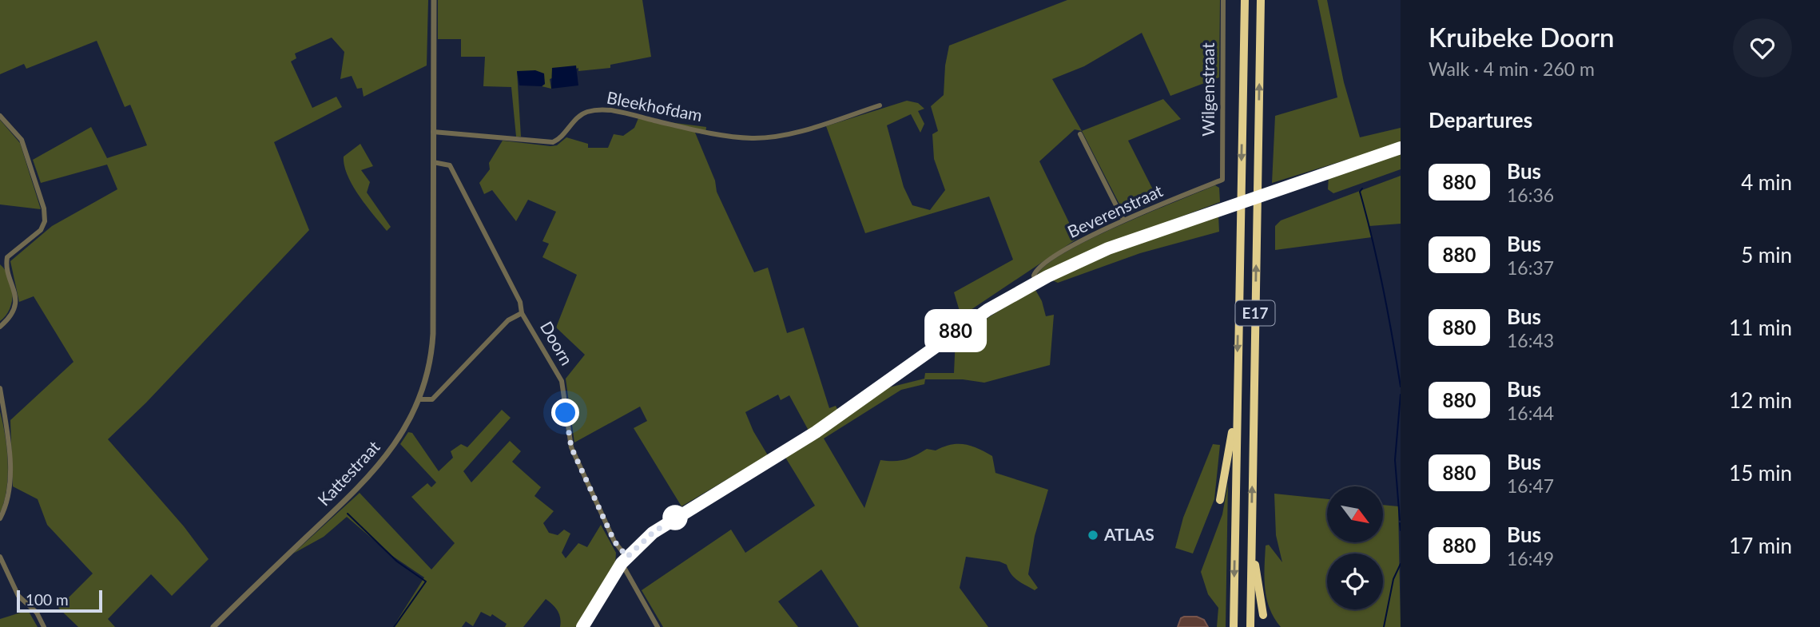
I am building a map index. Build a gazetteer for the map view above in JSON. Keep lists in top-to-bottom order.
{
  "streets": {
    "highway": ["E17"],
    "street": [
      "Wilgenstraat",
      "Bleekhofdam",
      "Beverenstraat",
      "Doorn",
      "Kattestraat"
    ]
  },
  "crossings": [
    ["Wilgenstraat", "Beverenstraat"],
    ["Bleekhofdam", "Kattestraat"],
    ["Beverenstraat", "Doorn"],
    ["Doorn", "Kattestraat"]
  ],
  "places": ["ATLAS"],
  "lines": ["bus line 880"],
  "scale_bar": "100 m",
  "north": "bottom right",
  "page": {
    "on_map": "880",
    "heading": [
      ["Kruibeke Doorn", "Walk · 4 min · 260 m"],
      "Departures"
    ],
    "list": [
      {
        "mark": "880",
        "name": "Bus",
        "note": "16:36",
        "value": "4 min"
      },
      {
        "mark": "880",
        "name": "Bus",
        "note": "16:37",
        "value": "5 min"
      },
      {
        "mark": "880",
        "name": "Bus",
        "note": "16:43",
        "value": "11 min"
      },
      {
        "mark": "880",
        "name": "Bus",
        "note": "16:44",
        "value": "12 min"
      },
      {
        "mark": "880",
        "name": "Bus",
        "note": "16:47",
        "value": "15 min"
      },
      {
        "mark": "880",
        "name": "Bus",
        "note": "16:49",
        "value": "17 min"
      }
    ],
    "scale": "100 m"
  }
}
